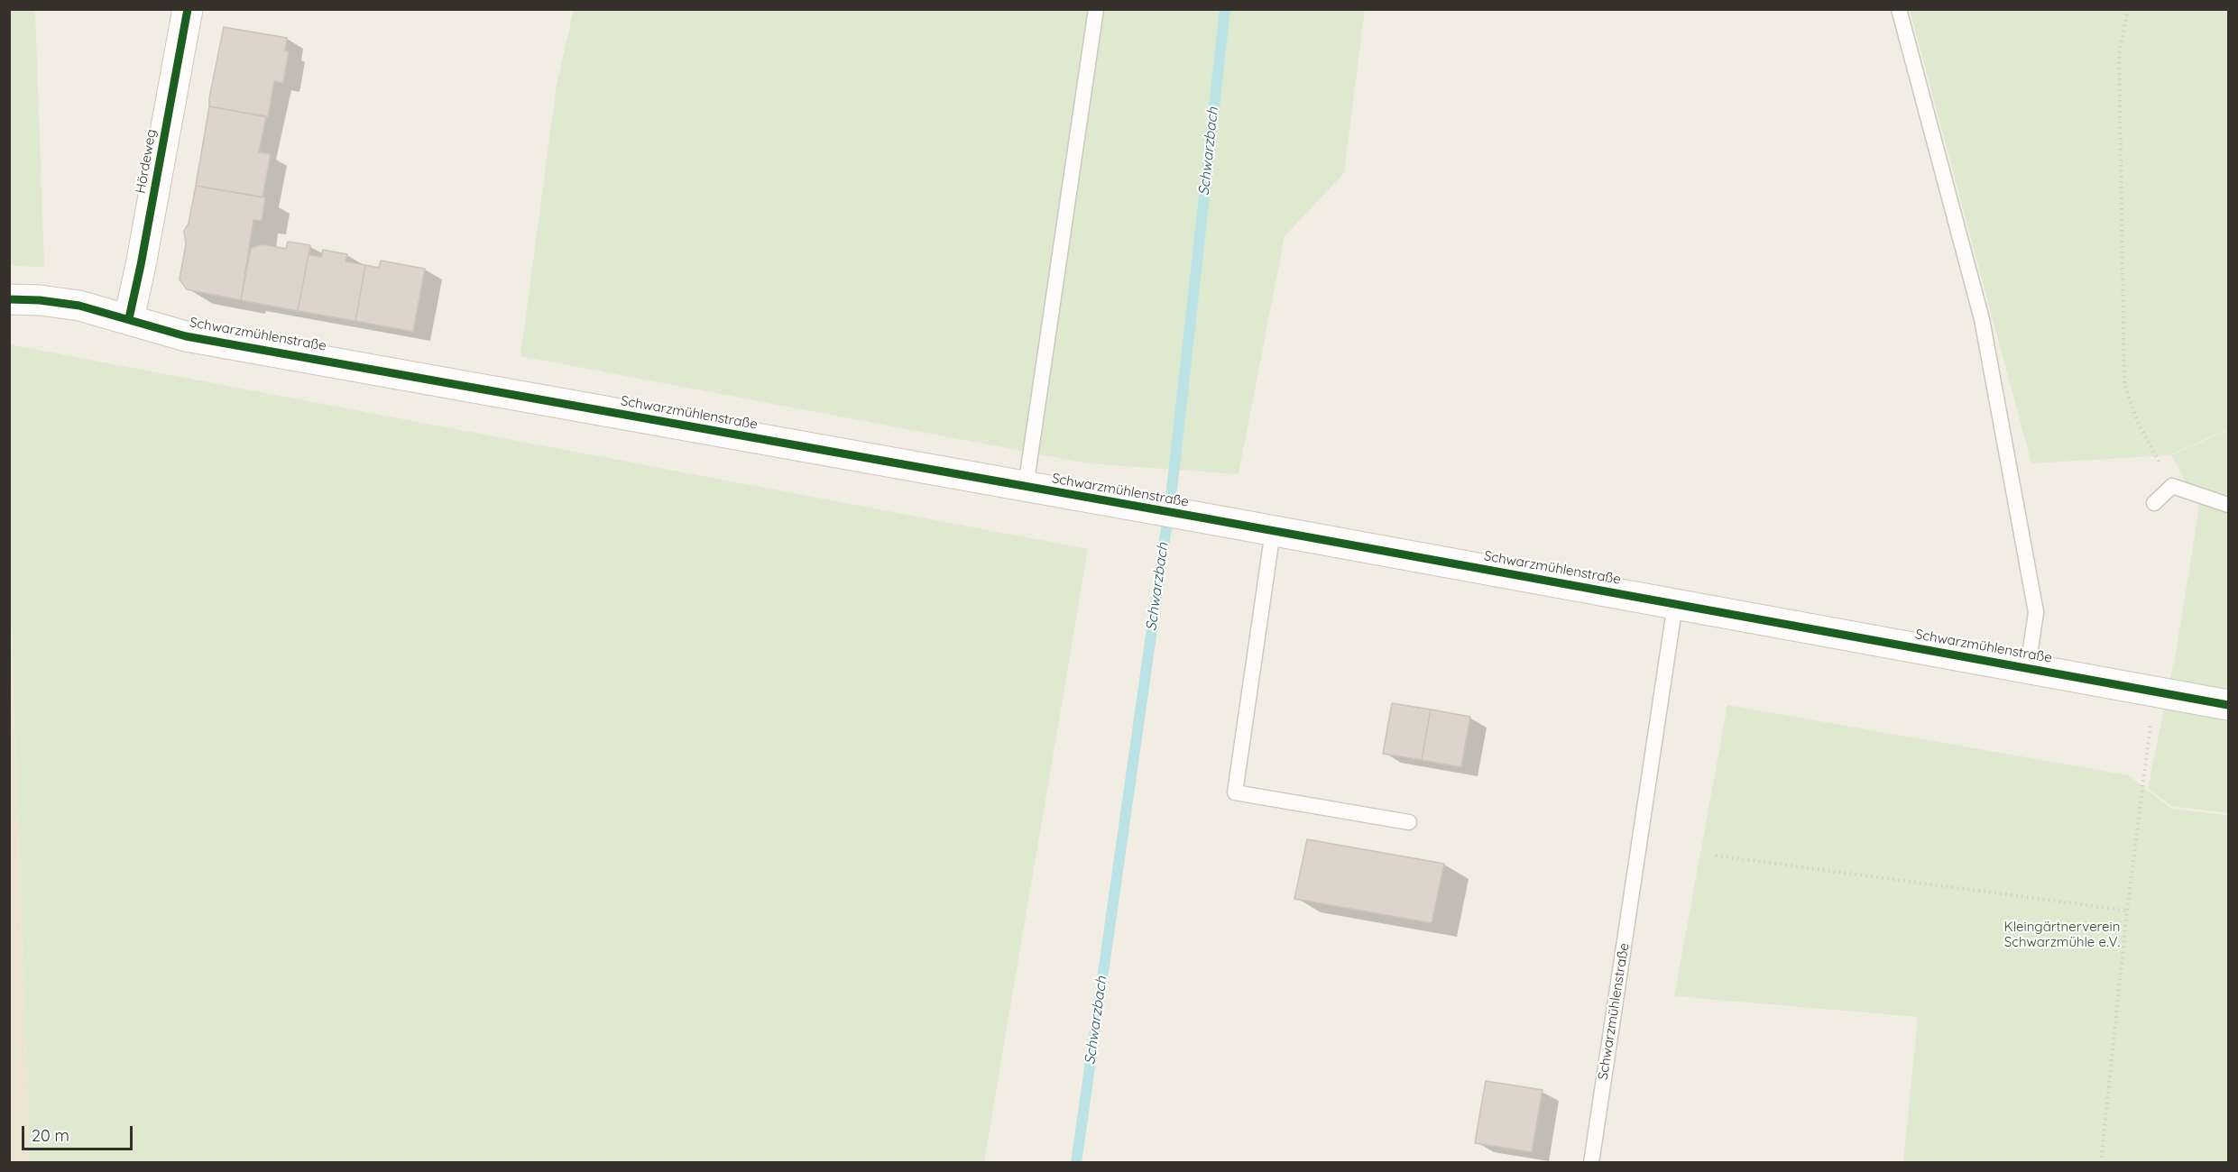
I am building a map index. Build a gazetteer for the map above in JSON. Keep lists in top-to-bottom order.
{
  "streets": {
    "street": ["Hördeweg", "Schwarzmühlenstraße"]
  },
  "crossings": [
    ["Hördeweg", "Schwarzmühlenstraße"]
  ],
  "water": ["Schwarzbach"],
  "parks": ["Kleingärtnerverein Schwarzmühle e.V."],
  "scale_bar": "20 m"
}
